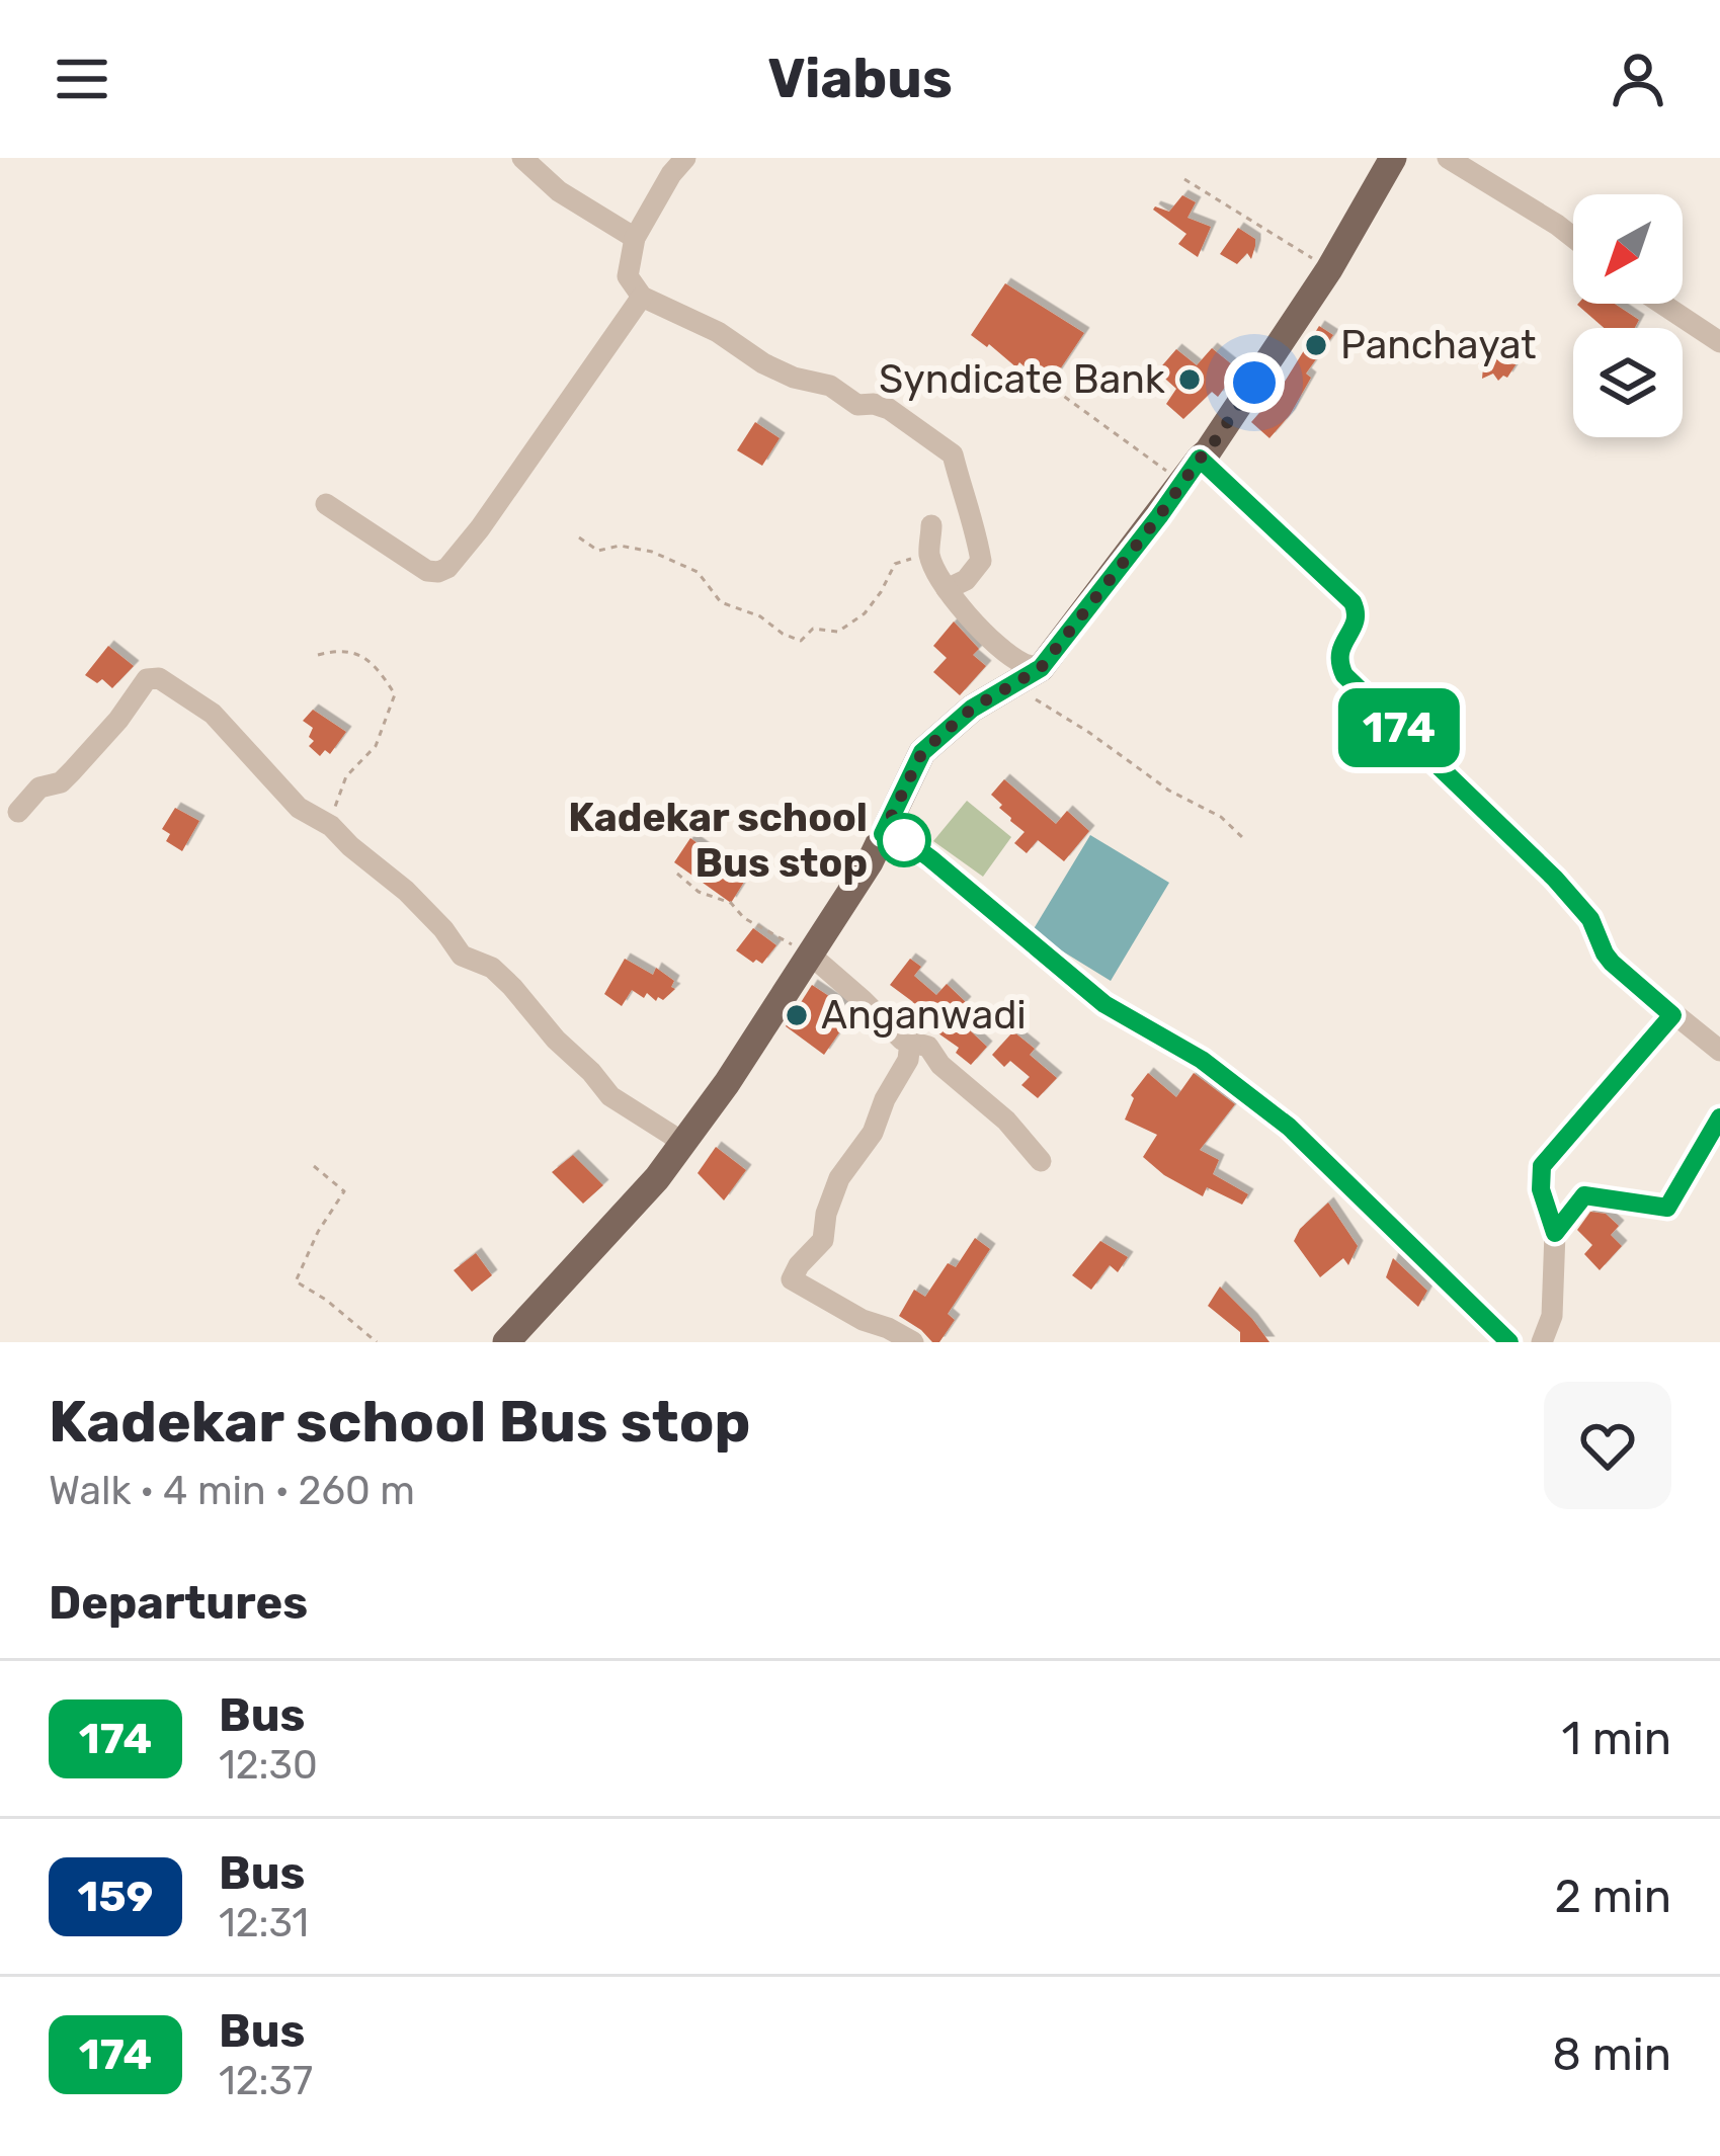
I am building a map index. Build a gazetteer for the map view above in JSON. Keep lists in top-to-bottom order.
{
  "places": [
    "Panchayat",
    "Syndicate Bank",
    "Kadekar school Bus stop",
    "Anganwadi"
  ],
  "lines": ["bus line 174"],
  "north": "bottom left",
  "page": {
    "header": "Viabus",
    "on_map": "174",
    "heading": [
      ["Kadekar school Bus stop", "Walk · 4 min · 260 m"],
      "Departures"
    ],
    "list": [
      {
        "mark": "174",
        "name": "Bus",
        "note": "12:30",
        "value": "1 min"
      },
      {
        "mark": "159",
        "name": "Bus",
        "note": "12:31",
        "value": "2 min"
      },
      {
        "mark": "174",
        "name": "Bus",
        "note": "12:37",
        "value": "8 min"
      }
    ]
  }
}
